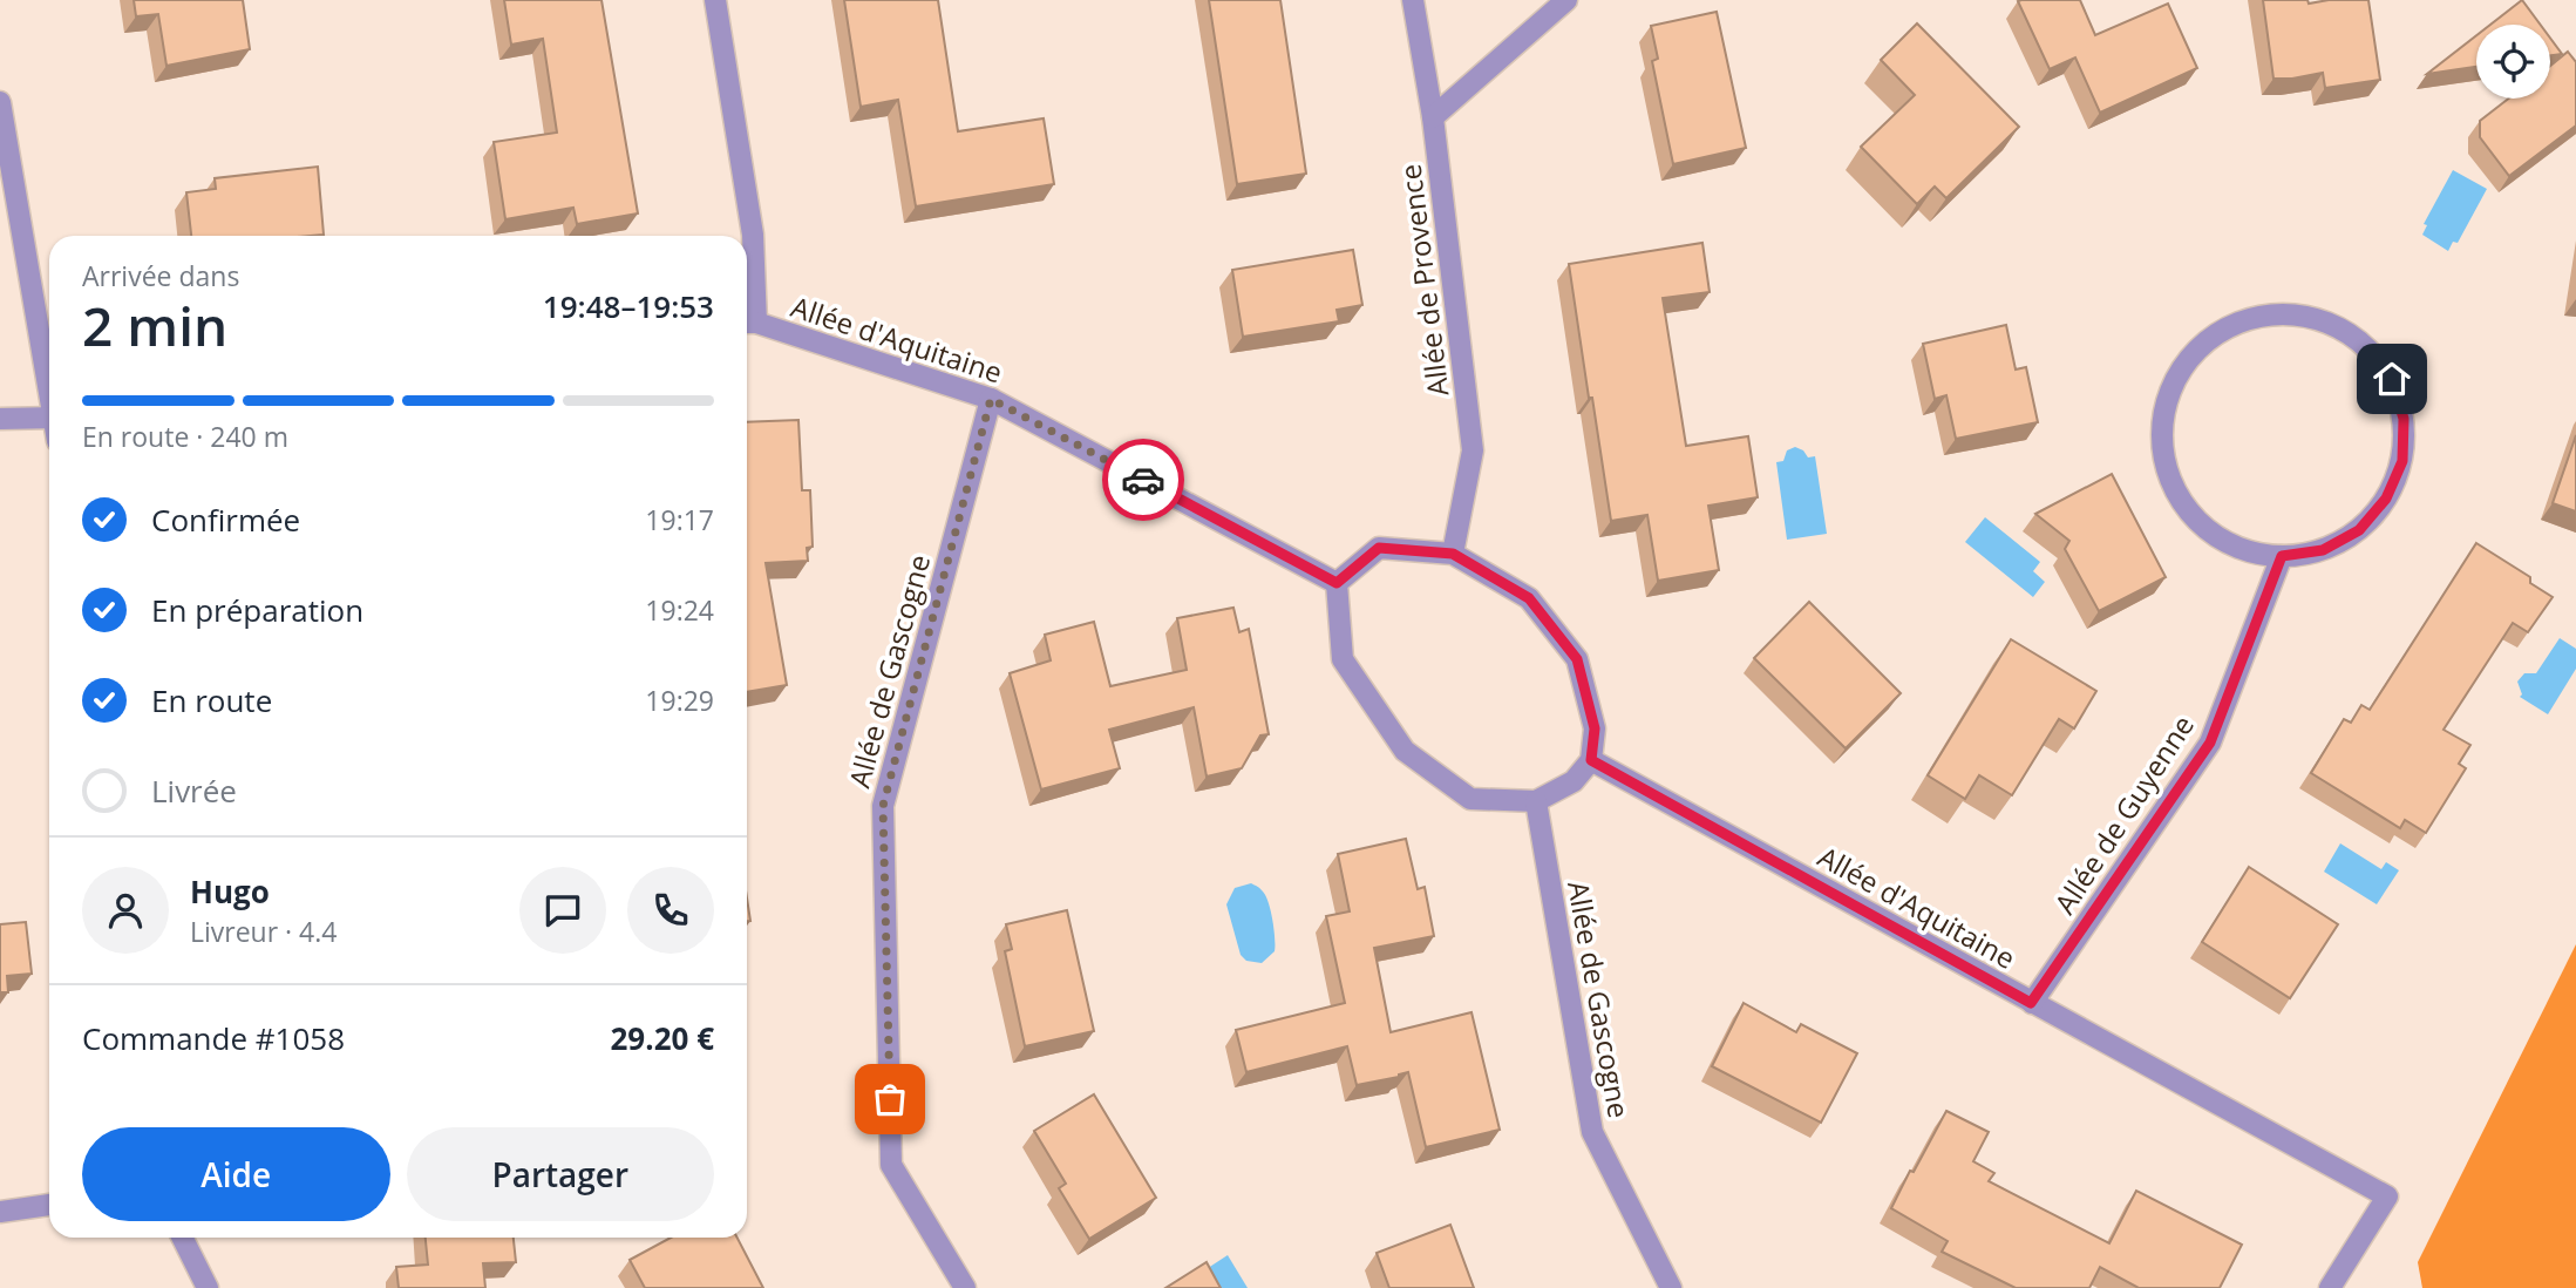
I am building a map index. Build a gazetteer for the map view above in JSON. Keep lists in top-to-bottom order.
{
  "streets": {
    "street": [
      "Allée de Provence",
      "Allée d'Aquitaine",
      "Allée de Gascogne",
      "Allée de Guyenne"
    ]
  },
  "crossings": [
    ["Allée de Provence", "Allée d'Aquitaine"],
    ["Allée de Provence", "Allée de Gascogne"],
    ["Allée d'Aquitaine", "Allée de Gascogne"],
    ["Allée d'Aquitaine", "Allée de Guyenne"]
  ],
  "page": {
    "heading": ["2 min", "Arrivée dans", "19:48–19:53"],
    "panel": [
      "Hugo",
      "Livreur · 4.4",
      "Commande #1058",
      "29.20 €"
    ],
    "bar": "En route · 240 m",
    "list": [
      ["Confirmée", "19:17"],
      ["En préparation", "19:24"],
      ["En route", "19:29"],
      "Livrée"
    ],
    "buttons": ["Aide", "Partager"]
  }
}
